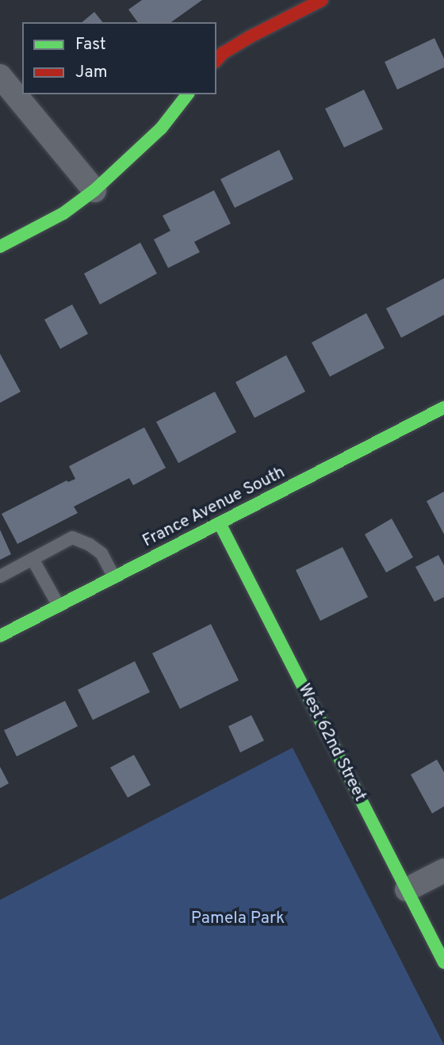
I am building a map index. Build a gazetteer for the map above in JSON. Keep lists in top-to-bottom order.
{
  "streets": {
    "street": ["France Avenue South", "West 62nd Street"]
  },
  "crossings": [
    ["France Avenue South", "West 62nd Street"]
  ],
  "parks": ["Pamela Park"],
  "legend": ["Fast", "Jam"]
}
